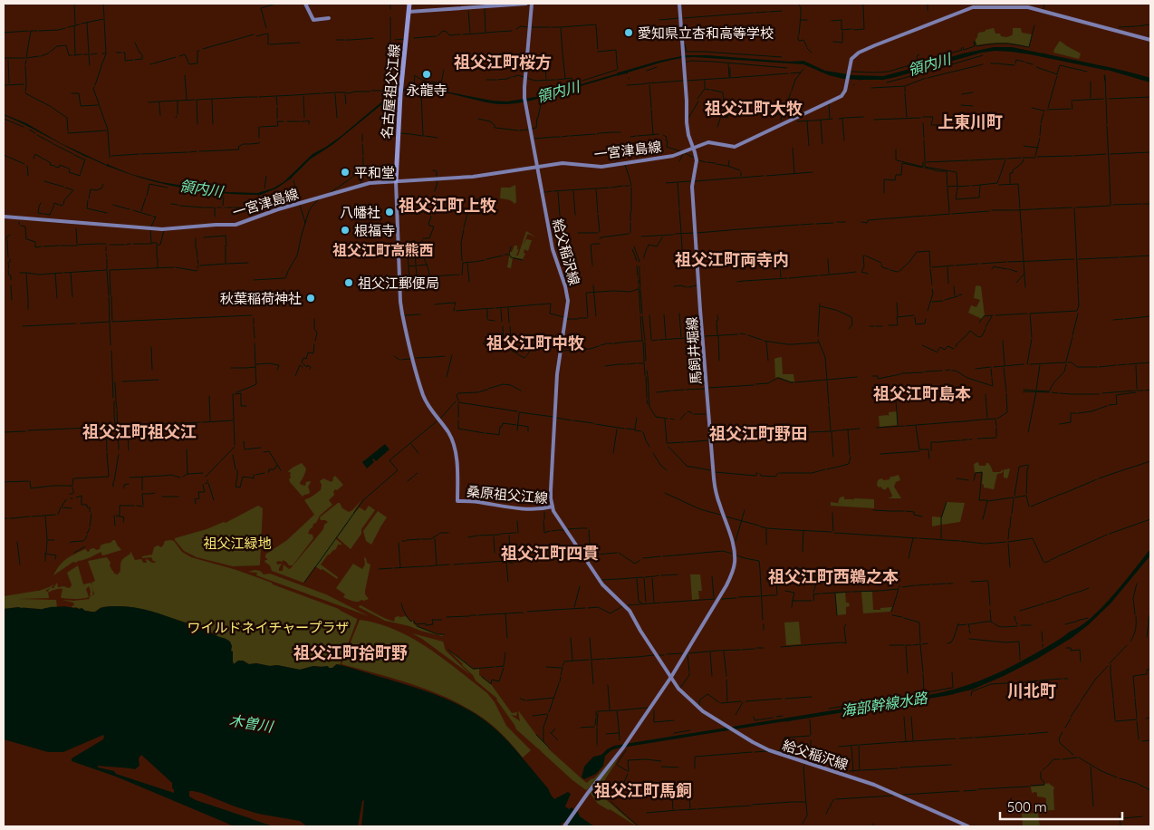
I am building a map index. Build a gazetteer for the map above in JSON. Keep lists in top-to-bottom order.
{
  "streets": {
    "main road": [
      "名古屋祖父江線",
      "一宮津島線",
      "給父稲沢線",
      "馬飼井堀線",
      "桑原祖父江線"
    ]
  },
  "crossings": [
    ["名古屋祖父江線", "一宮津島線"],
    ["名古屋祖父江線", "桑原祖父江線"],
    ["一宮津島線", "給父稲沢線"],
    ["一宮津島線", "馬飼井堀線"],
    ["一宮津島線", "桑原祖父江線"],
    ["給父稲沢線", "馬飼井堀線"],
    ["給父稲沢線", "桑原祖父江線"],
    ["馬飼井堀線", "桑原祖父江線"]
  ],
  "districts": [
    "祖父江町桜方",
    "祖父江町大牧",
    "上東川町",
    "祖父江町上牧",
    "祖父江町高熊西",
    "祖父江町両寺内",
    "祖父江町中牧",
    "祖父江町島本",
    "祖父江町祖父江",
    "祖父江町野田",
    "祖父江町四貫",
    "祖父江町西鵜之本",
    "祖父江町拾町野",
    "川北町",
    "祖父江町馬飼"
  ],
  "water": ["領内川", "海部幹線水路", "木曽川"],
  "parks": ["祖父江緑地", "ワイルドネイチャープラザ"],
  "places": [
    "愛知県立杏和高等学校",
    "永龍寺",
    "平和堂",
    "八幡社",
    "根福寺",
    "祖父江郵便局",
    "秋葉稲荷神社"
  ],
  "scale_bar": "500 m"
}
